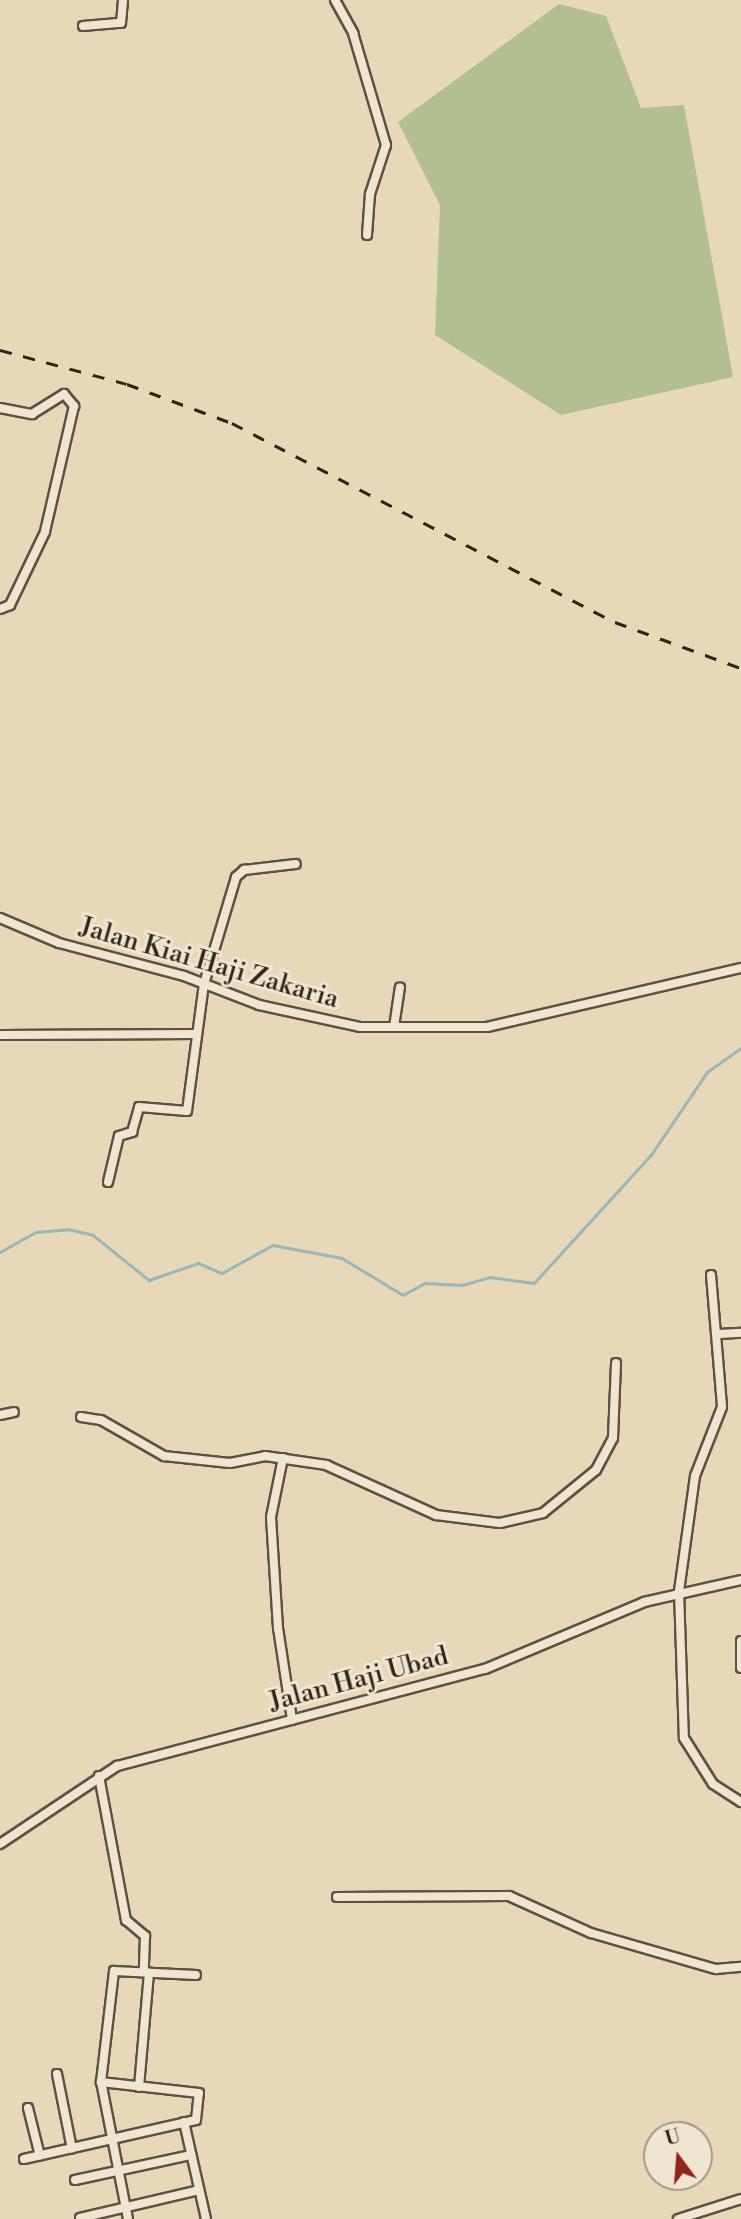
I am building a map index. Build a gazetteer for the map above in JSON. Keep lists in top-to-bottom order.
{
  "streets": {
    "street": ["Jalan Kiai Haji Zakaria", "Jalan Haji Ubad"]
  },
  "north": "top"
}
